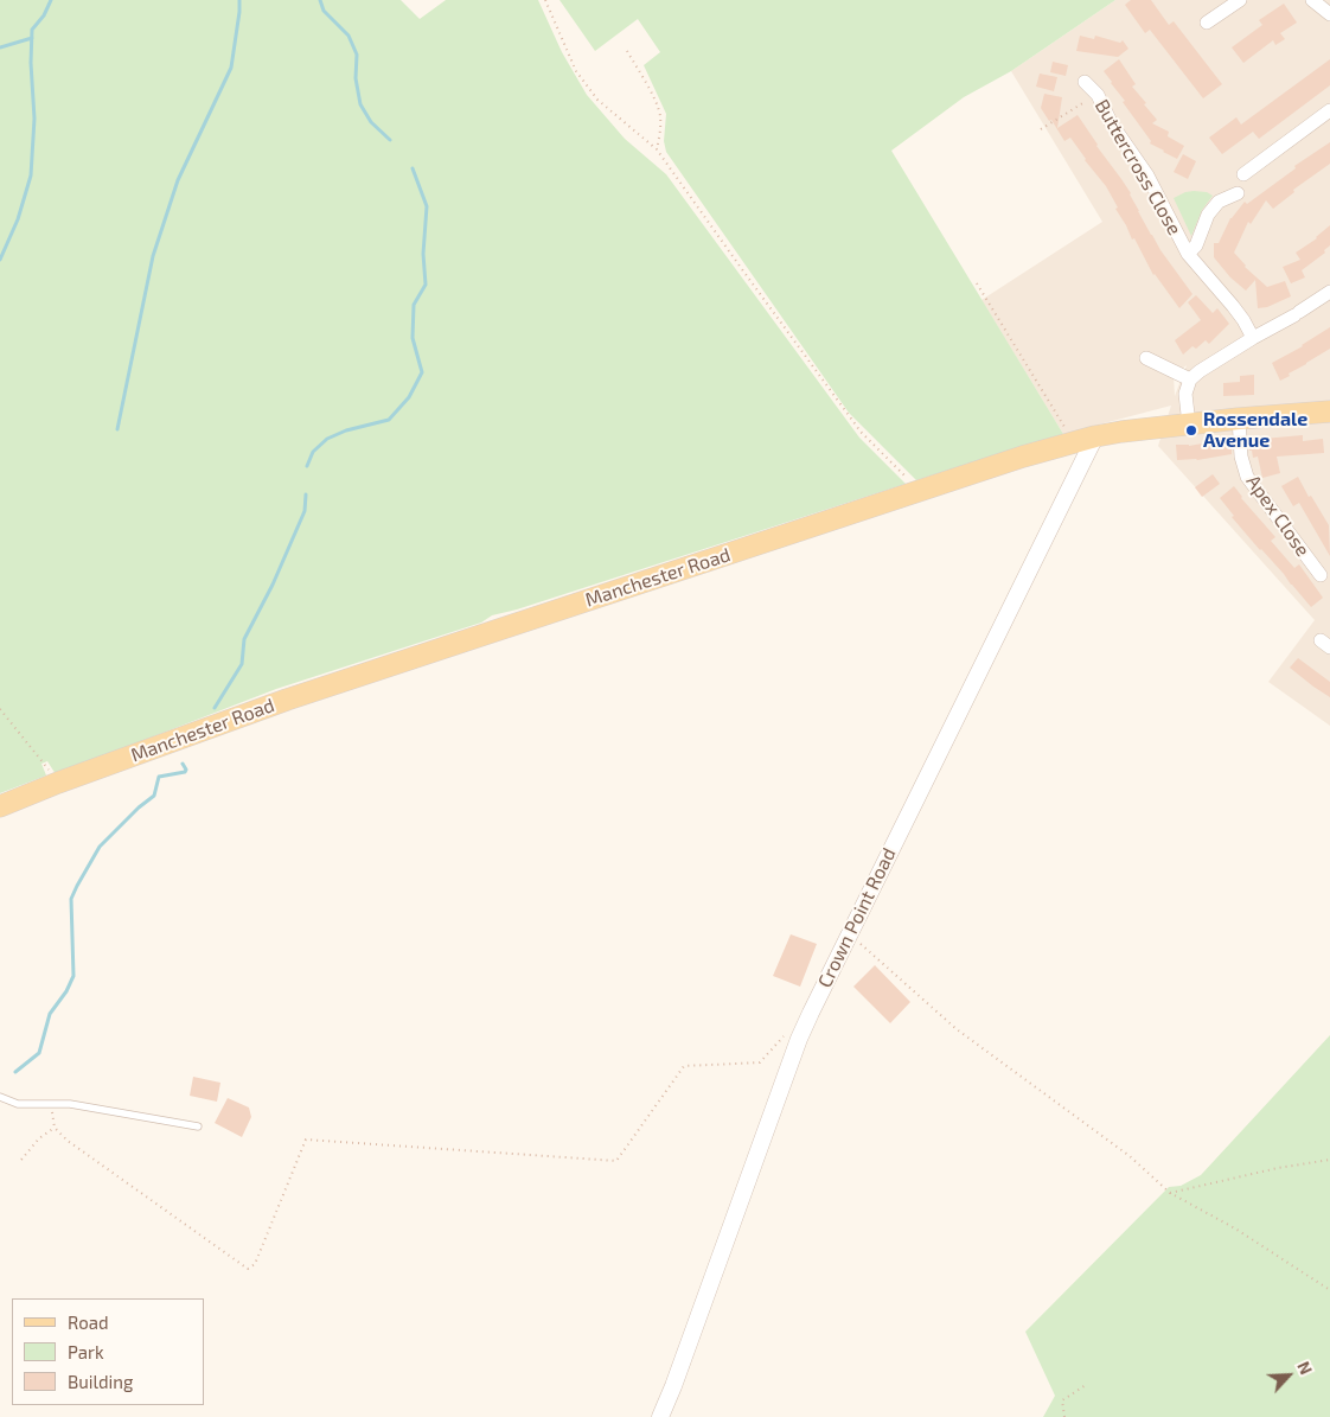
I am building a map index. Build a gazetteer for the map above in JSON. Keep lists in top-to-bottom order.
{
  "streets": {
    "main road": ["Manchester Road"],
    "street": ["Buttercross Close", "Apex Close", "Crown Point Road"]
  },
  "crossings": [
    ["Apex Close", "Manchester Road"],
    ["Manchester Road", "Crown Point Road"]
  ],
  "places": ["Rossendale Avenue"],
  "legend": ["Road", "Park", "Building"],
  "north": "top right"
}
